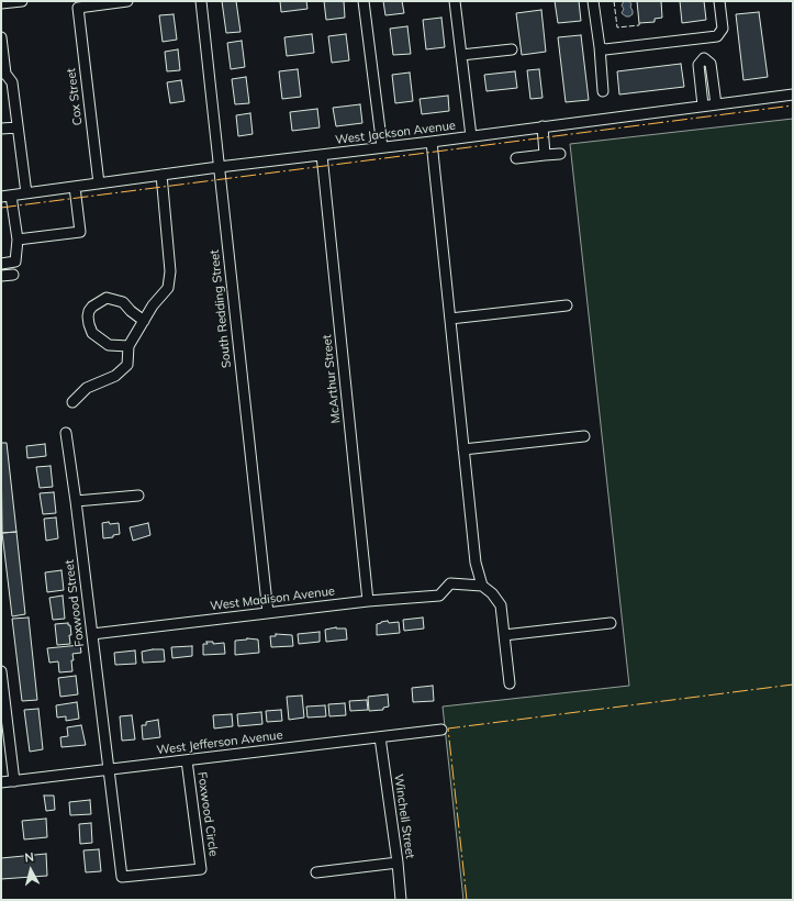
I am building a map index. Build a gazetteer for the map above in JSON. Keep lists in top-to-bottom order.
{
  "streets": {
    "street": [
      "Cox Street",
      "West Jackson Avenue",
      "South Redding Street",
      "McArthur Street",
      "West Madison Avenue",
      "Foxwood Street",
      "West Jefferson Avenue",
      "Foxwood Circle",
      "Winchell Street"
    ]
  },
  "crossings": [
    ["Cox Street", "West Jackson Avenue"],
    ["West Jackson Avenue", "South Redding Street"],
    ["West Jackson Avenue", "McArthur Street"],
    ["South Redding Street", "West Madison Avenue"],
    ["McArthur Street", "West Madison Avenue"],
    ["West Madison Avenue", "Foxwood Street"],
    ["Foxwood Street", "West Jefferson Avenue"],
    ["Foxwood Street", "Foxwood Circle"],
    ["West Jefferson Avenue", "Foxwood Circle"],
    ["West Jefferson Avenue", "Winchell Street"]
  ],
  "north": "top"
}
